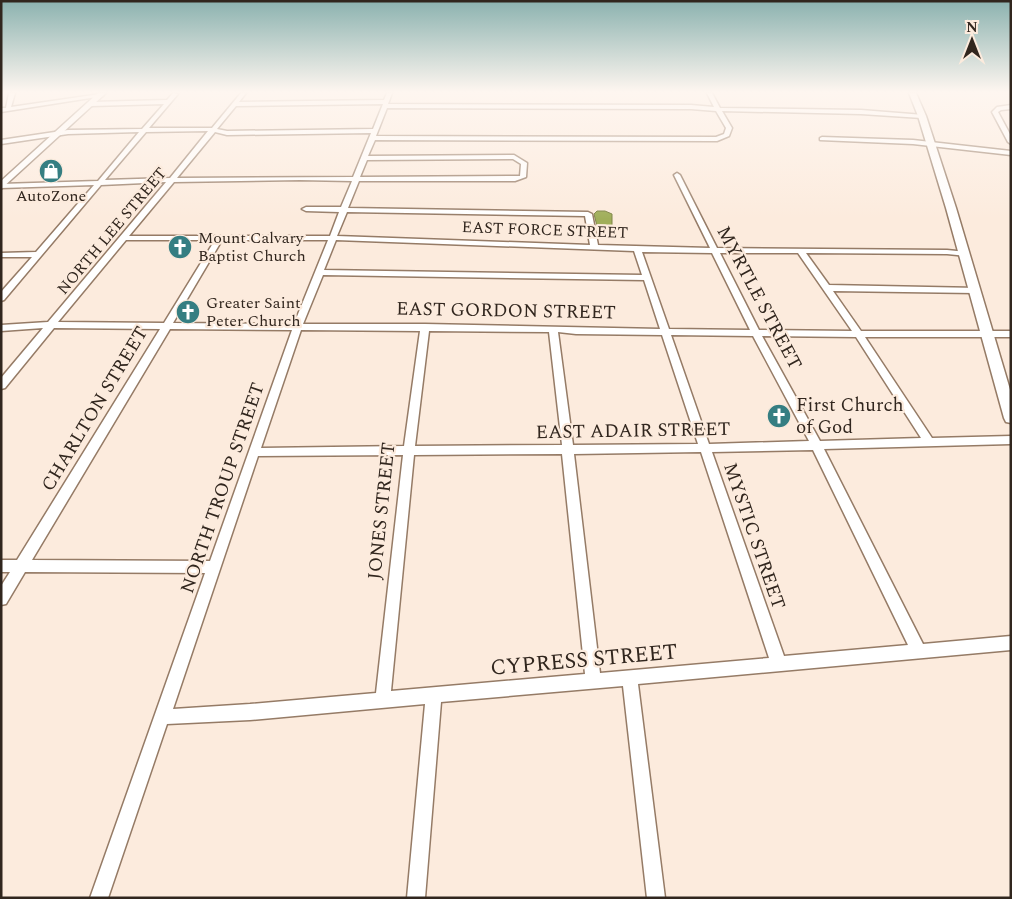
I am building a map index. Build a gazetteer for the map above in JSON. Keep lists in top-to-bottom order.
{
  "streets": {
    "street": [
      "EAST FORCE STREET",
      "NORTH LEE STREET",
      "MYRTLE STREET",
      "EAST GORDON STREET",
      "CHARLTON STREET",
      "EAST ADAIR STREET",
      "NORTH TROUP STREET",
      "JONES STREET",
      "MYSTIC STREET",
      "CYPRESS STREET"
    ]
  },
  "crossings": [
    ["EAST FORCE STREET", "NORTH LEE STREET"],
    ["EAST FORCE STREET", "MYRTLE STREET"],
    ["EAST FORCE STREET", "CHARLTON STREET"],
    ["EAST FORCE STREET", "NORTH TROUP STREET"],
    ["EAST FORCE STREET", "MYSTIC STREET"],
    ["NORTH LEE STREET", "EAST GORDON STREET"],
    ["MYRTLE STREET", "EAST GORDON STREET"],
    ["MYRTLE STREET", "EAST ADAIR STREET"],
    ["MYRTLE STREET", "CYPRESS STREET"],
    ["EAST GORDON STREET", "CHARLTON STREET"],
    ["EAST GORDON STREET", "NORTH TROUP STREET"],
    ["EAST GORDON STREET", "JONES STREET"],
    ["EAST GORDON STREET", "MYSTIC STREET"],
    ["EAST ADAIR STREET", "NORTH TROUP STREET"],
    ["EAST ADAIR STREET", "JONES STREET"],
    ["EAST ADAIR STREET", "MYSTIC STREET"],
    ["NORTH TROUP STREET", "CYPRESS STREET"],
    ["JONES STREET", "CYPRESS STREET"],
    ["MYSTIC STREET", "CYPRESS STREET"]
  ],
  "places": {
    "shop": ["AutoZone"],
    "church": ["Mount Calvary Baptist Church", "Greater Saint Peter Church", "First Church of God"]
  },
  "north": "top"
}
